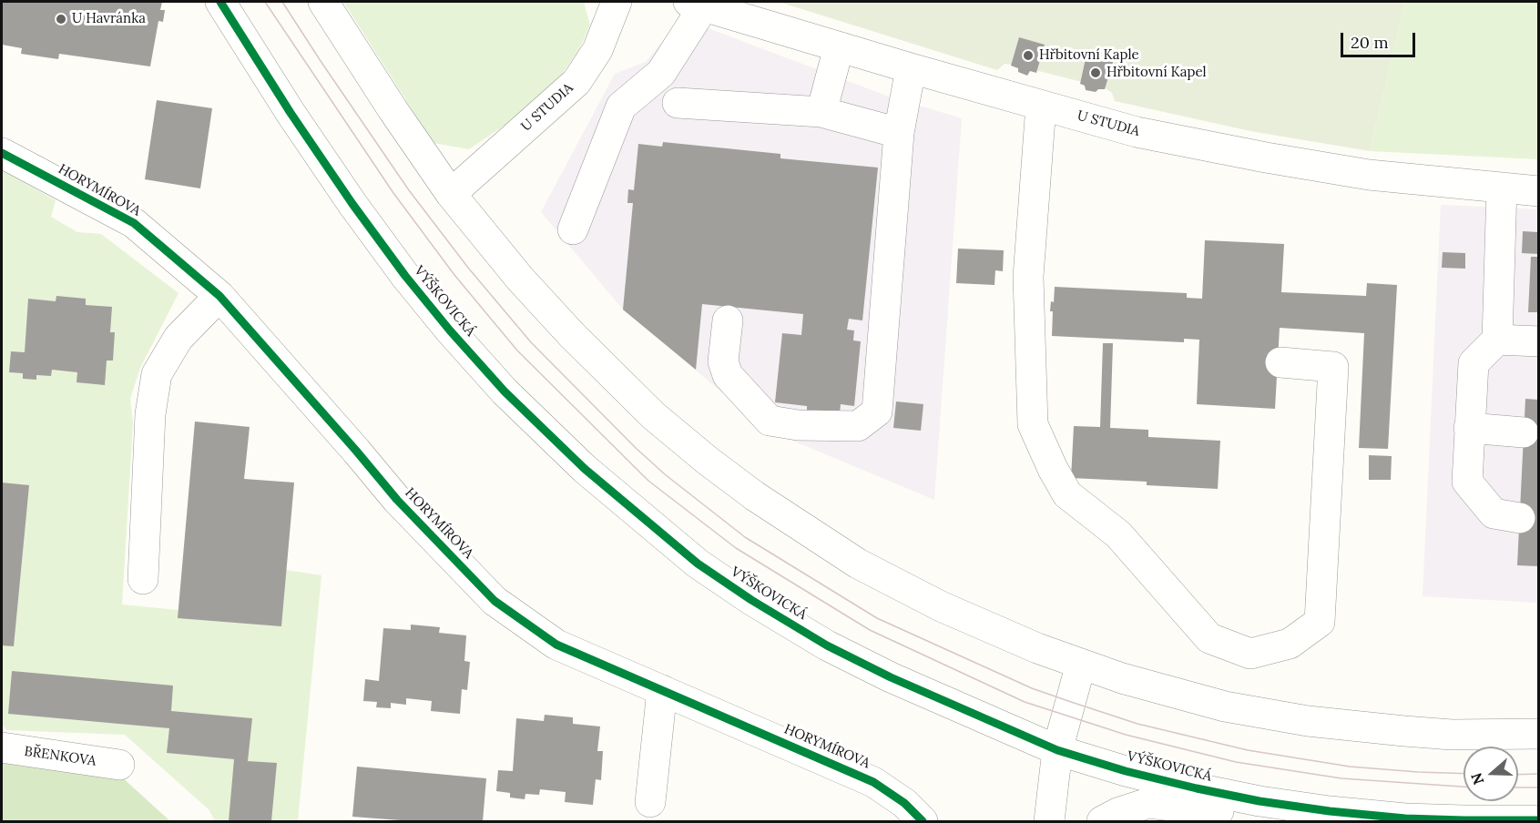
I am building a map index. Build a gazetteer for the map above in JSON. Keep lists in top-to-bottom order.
{
  "streets": {
    "street": [
      "U STUDIA",
      "HORYMÍROVA",
      "VÝŠKOVICKÁ",
      "BŘENKOVA"
    ]
  },
  "places": ["U Havránka", "Hřbitovní Kaple", "Hřbitovní Kapel"],
  "scale_bar": "20 m",
  "north": "left"
}
